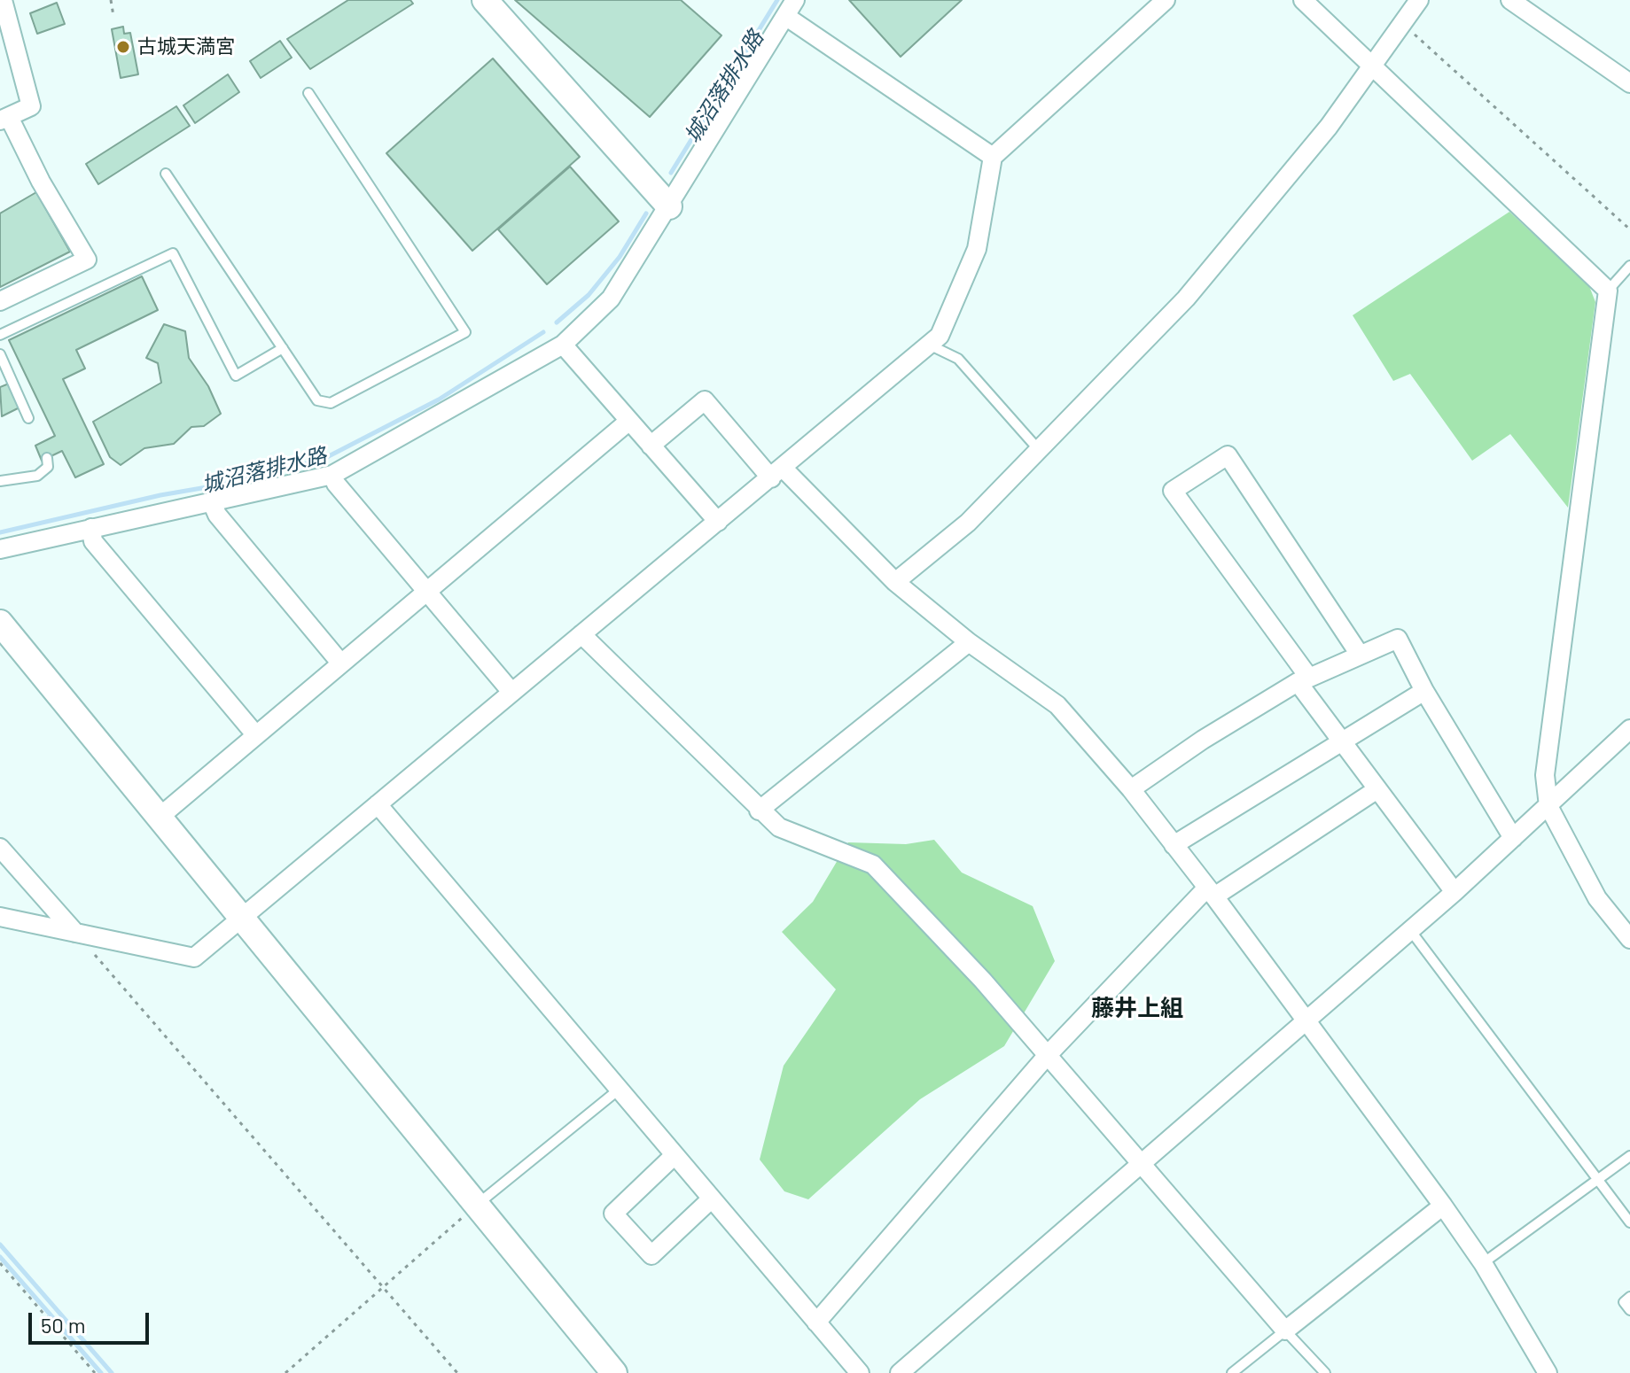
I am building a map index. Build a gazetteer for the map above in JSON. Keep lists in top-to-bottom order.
{
  "districts": ["藤井上組"],
  "water": ["城沼落排水路"],
  "places": ["古城天満宮"],
  "scale_bar": "50 m"
}
